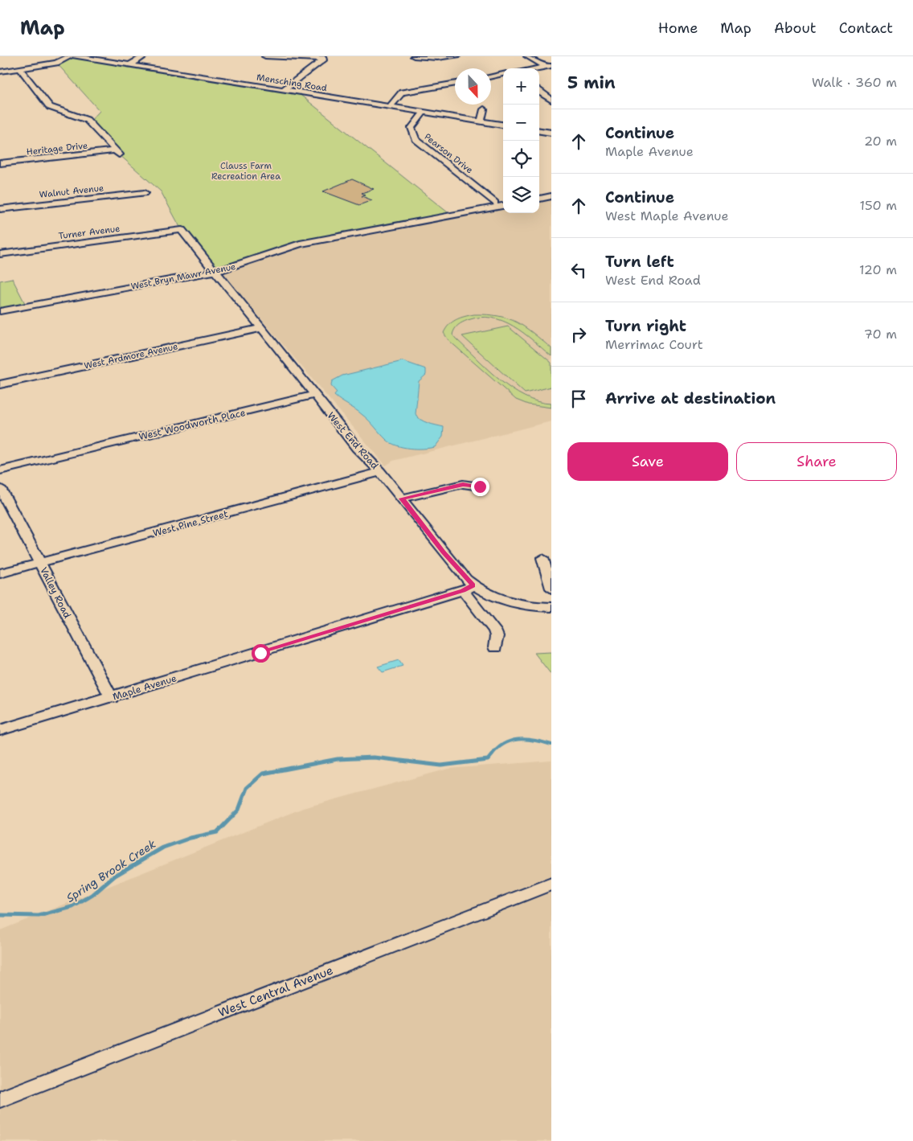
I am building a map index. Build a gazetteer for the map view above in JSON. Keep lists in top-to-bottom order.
{
  "streets": {
    "street": [
      "Mensching Road",
      "Heritage Drive",
      "Pearson Drive",
      "Walnut Avenue",
      "Turner Avenue",
      "West Bryn Mawr Avenue",
      "West Ardmore Avenue",
      "West Woodworth Place",
      "West End Road",
      "West Pine Street",
      "Valley Road",
      "Maple Avenue",
      "West Central Avenue"
    ]
  },
  "crossings": [
    ["Mensching Road", "Pearson Drive"],
    ["Turner Avenue", "West End Road"],
    ["West Bryn Mawr Avenue", "West End Road"],
    ["West Ardmore Avenue", "West End Road"],
    ["West Woodworth Place", "West End Road"],
    ["West End Road", "West Pine Street"],
    ["West End Road", "Maple Avenue"],
    ["West Pine Street", "Valley Road"],
    ["Valley Road", "Maple Avenue"]
  ],
  "water": ["Spring Brook Creek"],
  "parks": ["Clauss Farm Recreation Area"],
  "north": "bottom",
  "page": {
    "header": "Map",
    "nav": [
      "Home",
      "Map",
      "About",
      "Contact"
    ],
    "heading": ["5 min", "Walk · 360 m"],
    "map_buttons": ["+", "−"],
    "list": [
      ["Continue", "Maple Avenue", "20 m"],
      ["Continue", "West Maple Avenue", "150 m"],
      ["Turn left", "West End Road", "120 m"],
      ["Turn right", "Merrimac Court", "70 m"],
      "Arrive at destination"
    ],
    "buttons": ["Save", "Share"]
  }
}
